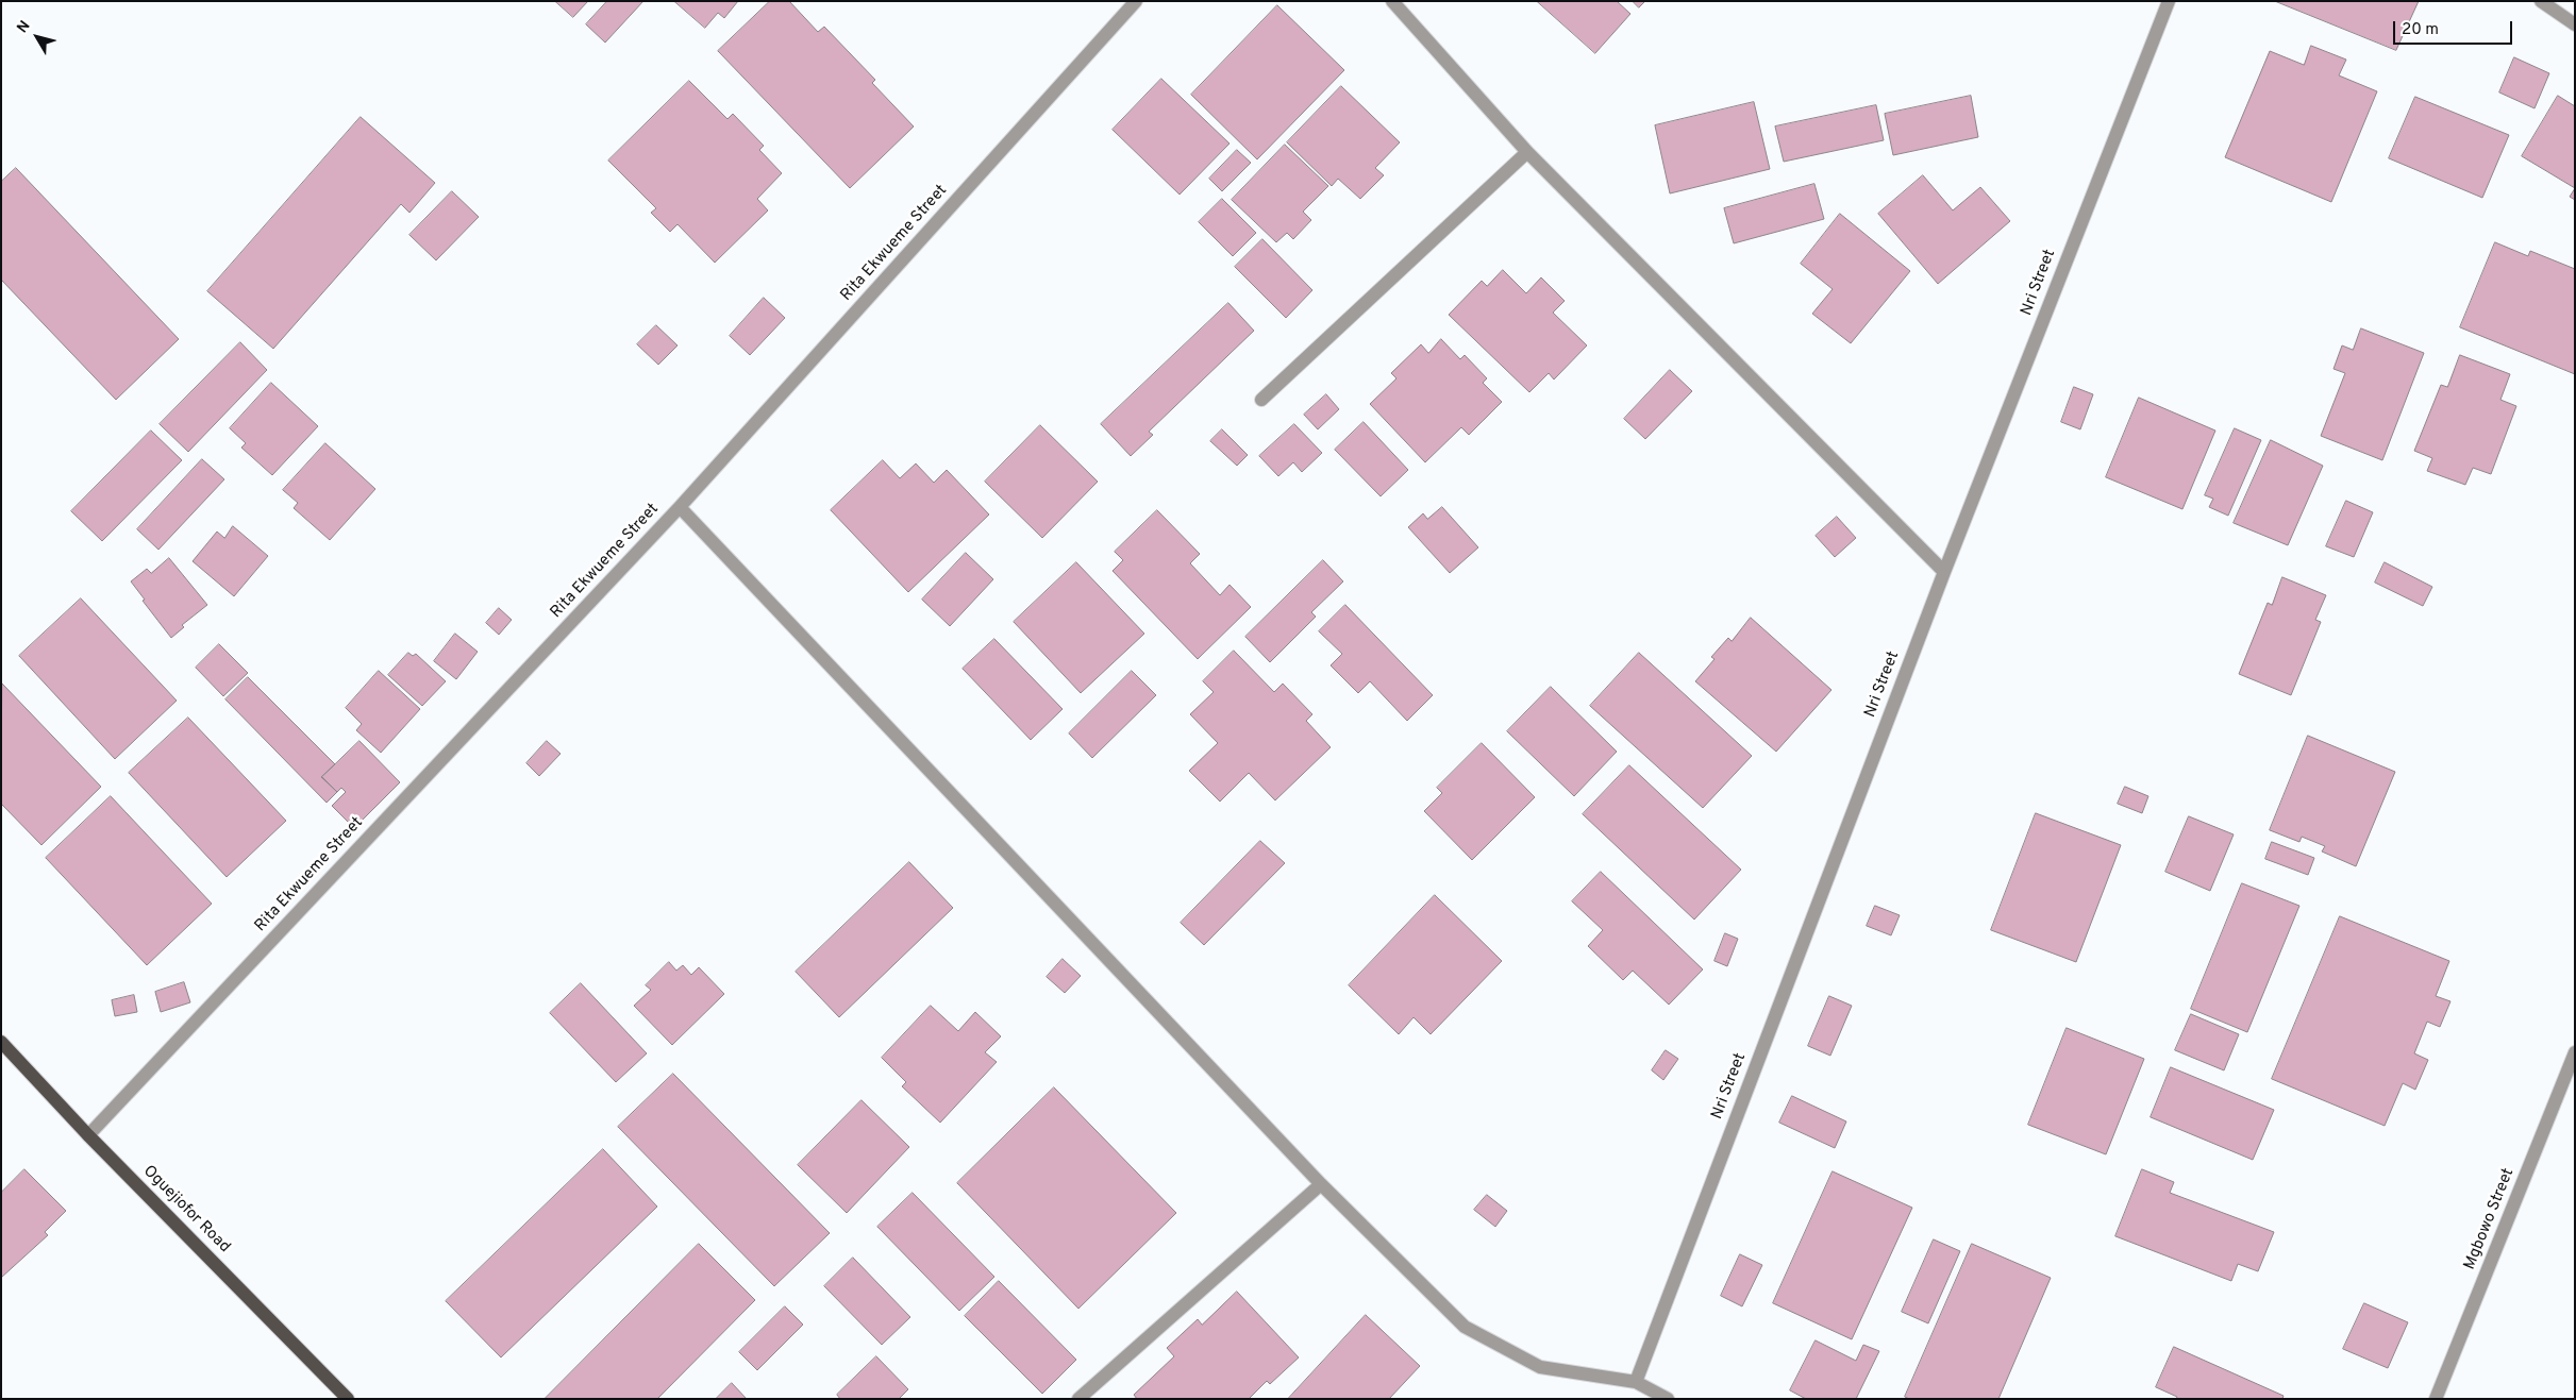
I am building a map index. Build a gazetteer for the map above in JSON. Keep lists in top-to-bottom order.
{
  "streets": {
    "main road": ["Oguejiofor Road"],
    "street": ["Rita Ekwueme Street", "Nri Street", "Mgbowo Street"]
  },
  "crossings": [
    ["Rita Ekwueme Street", "Oguejiofor Road"]
  ],
  "scale_bar": "20 m",
  "north": "top left"
}
